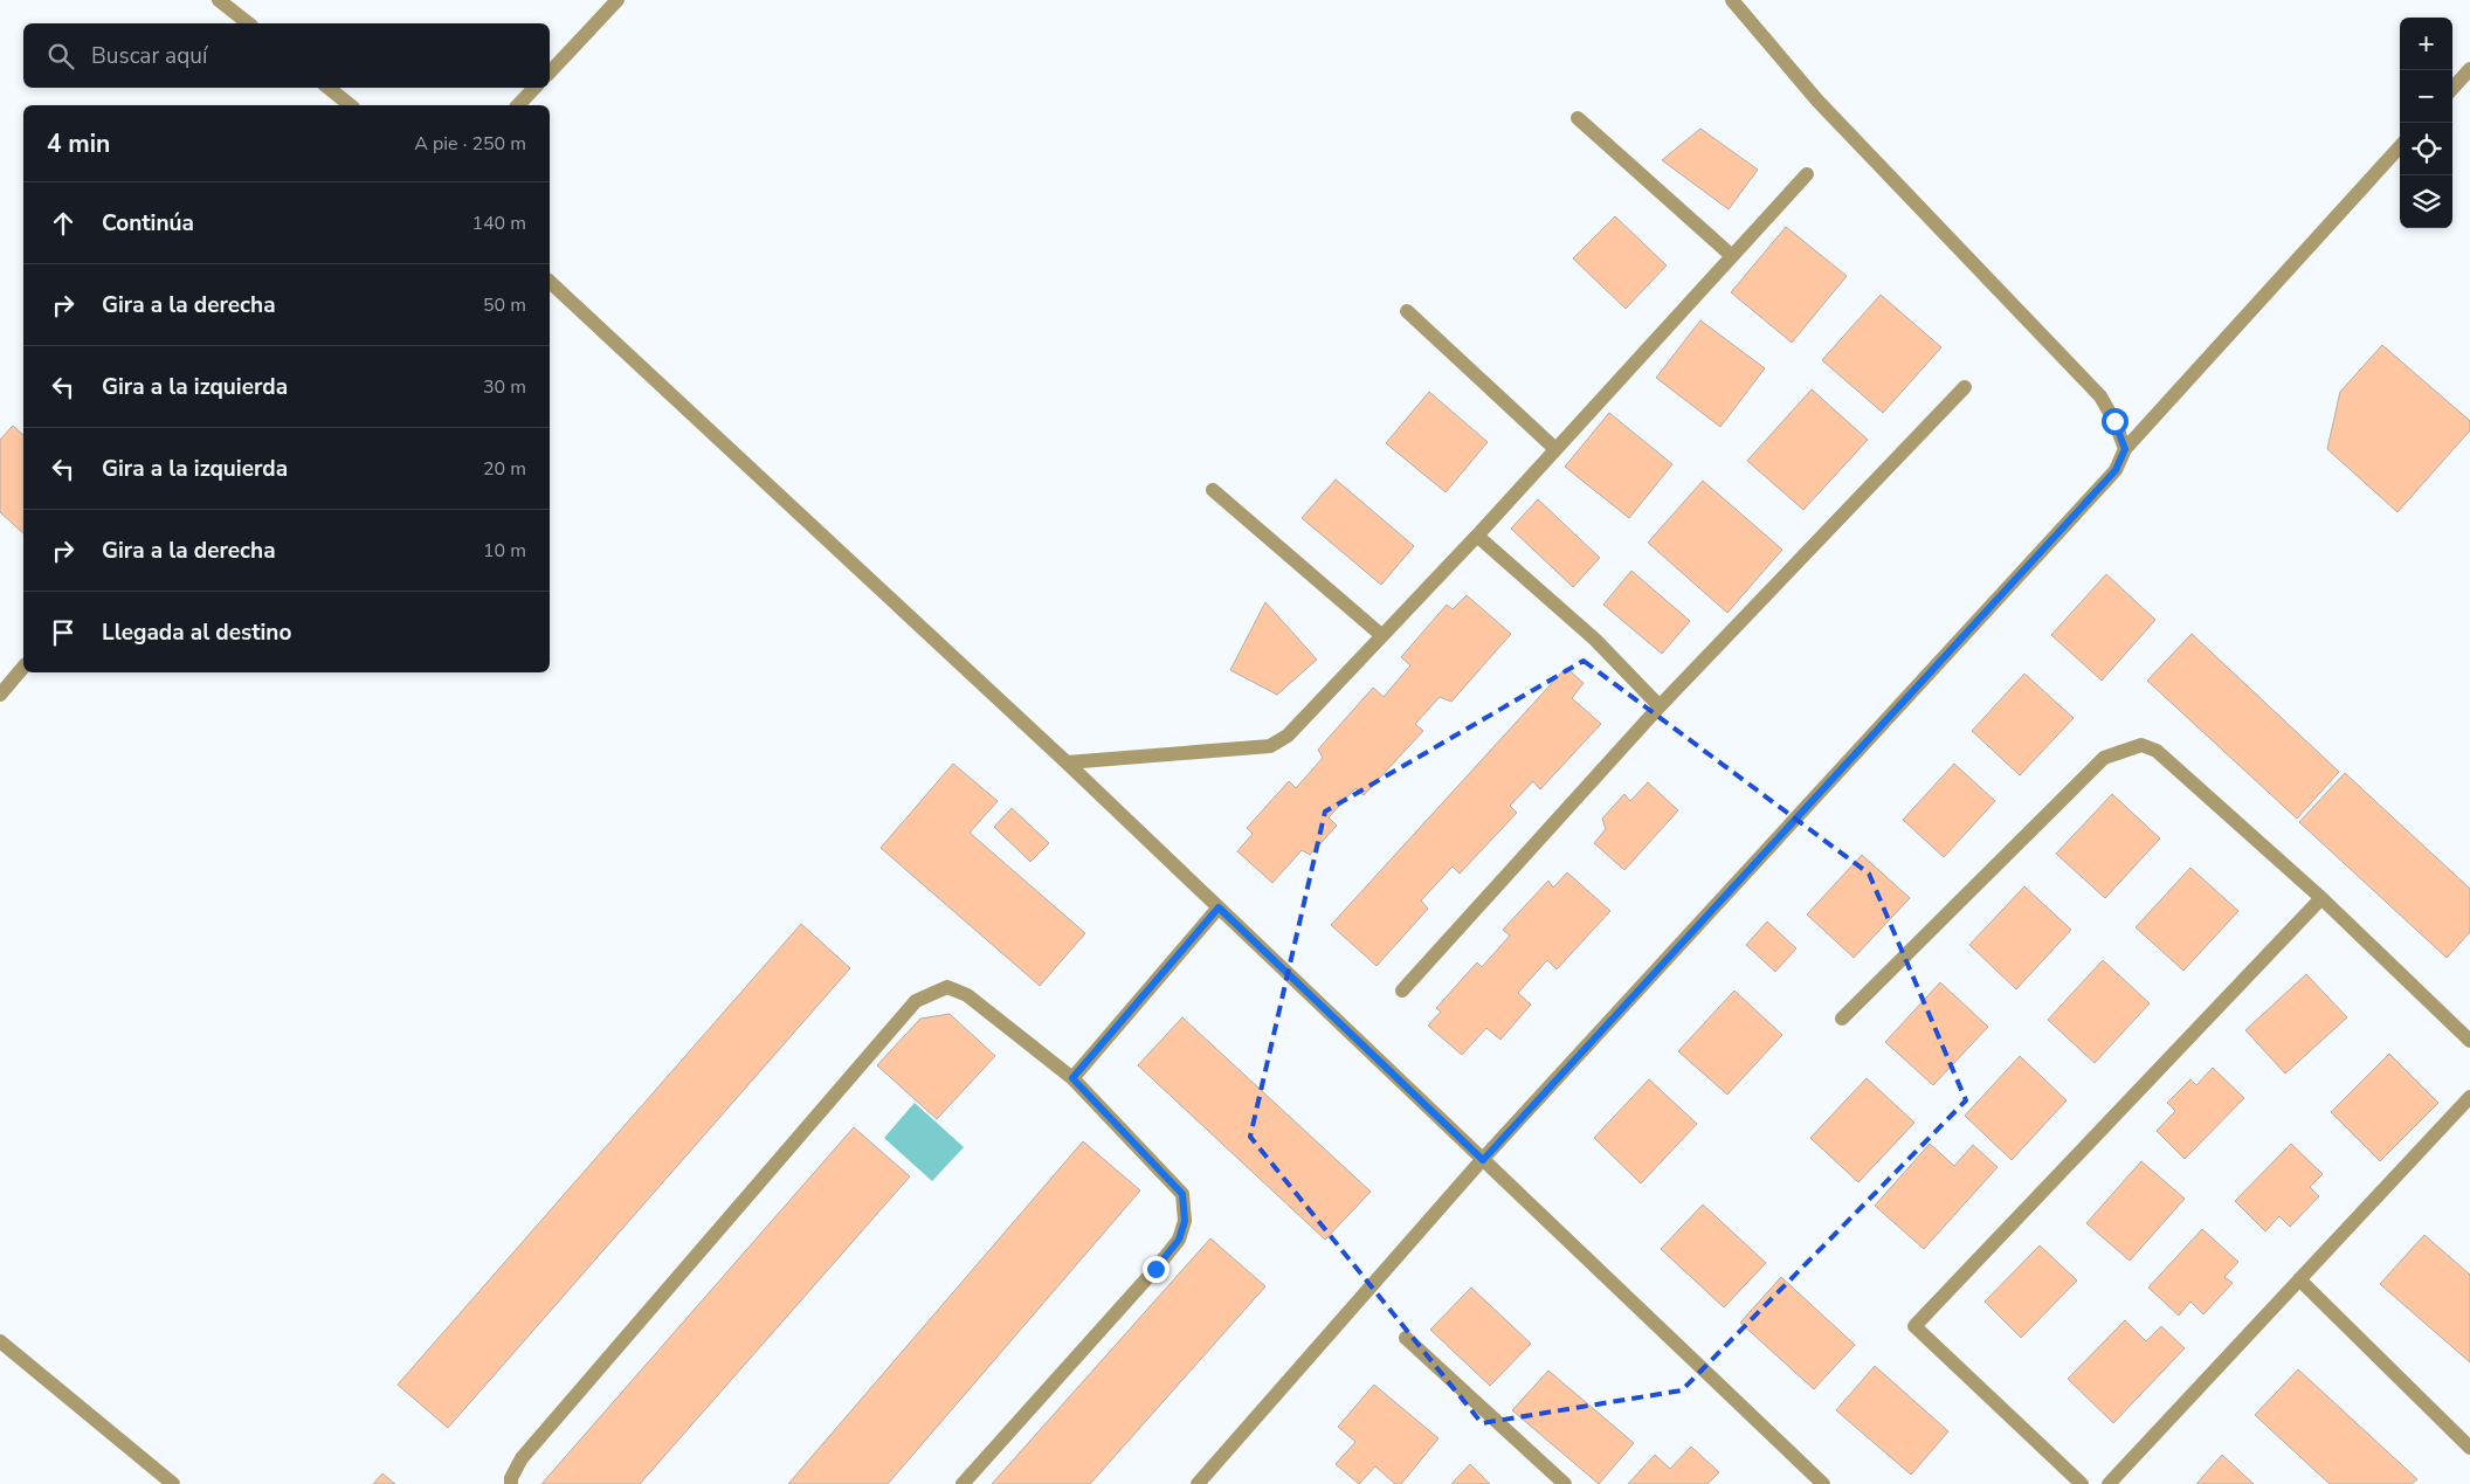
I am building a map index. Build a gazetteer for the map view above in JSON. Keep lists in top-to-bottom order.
{
  "page": {
    "map_buttons": ["+", "−"],
    "search": "Buscar aquí",
    "heading": ["4 min", "A pie · 250 m"],
    "list": [
      ["Continúa", "140 m"],
      ["Gira a la derecha", "50 m"],
      ["Gira a la izquierda", "30 m"],
      ["Gira a la izquierda", "20 m"],
      ["Gira a la derecha", "10 m"],
      "Llegada al destino"
    ]
  }
}
